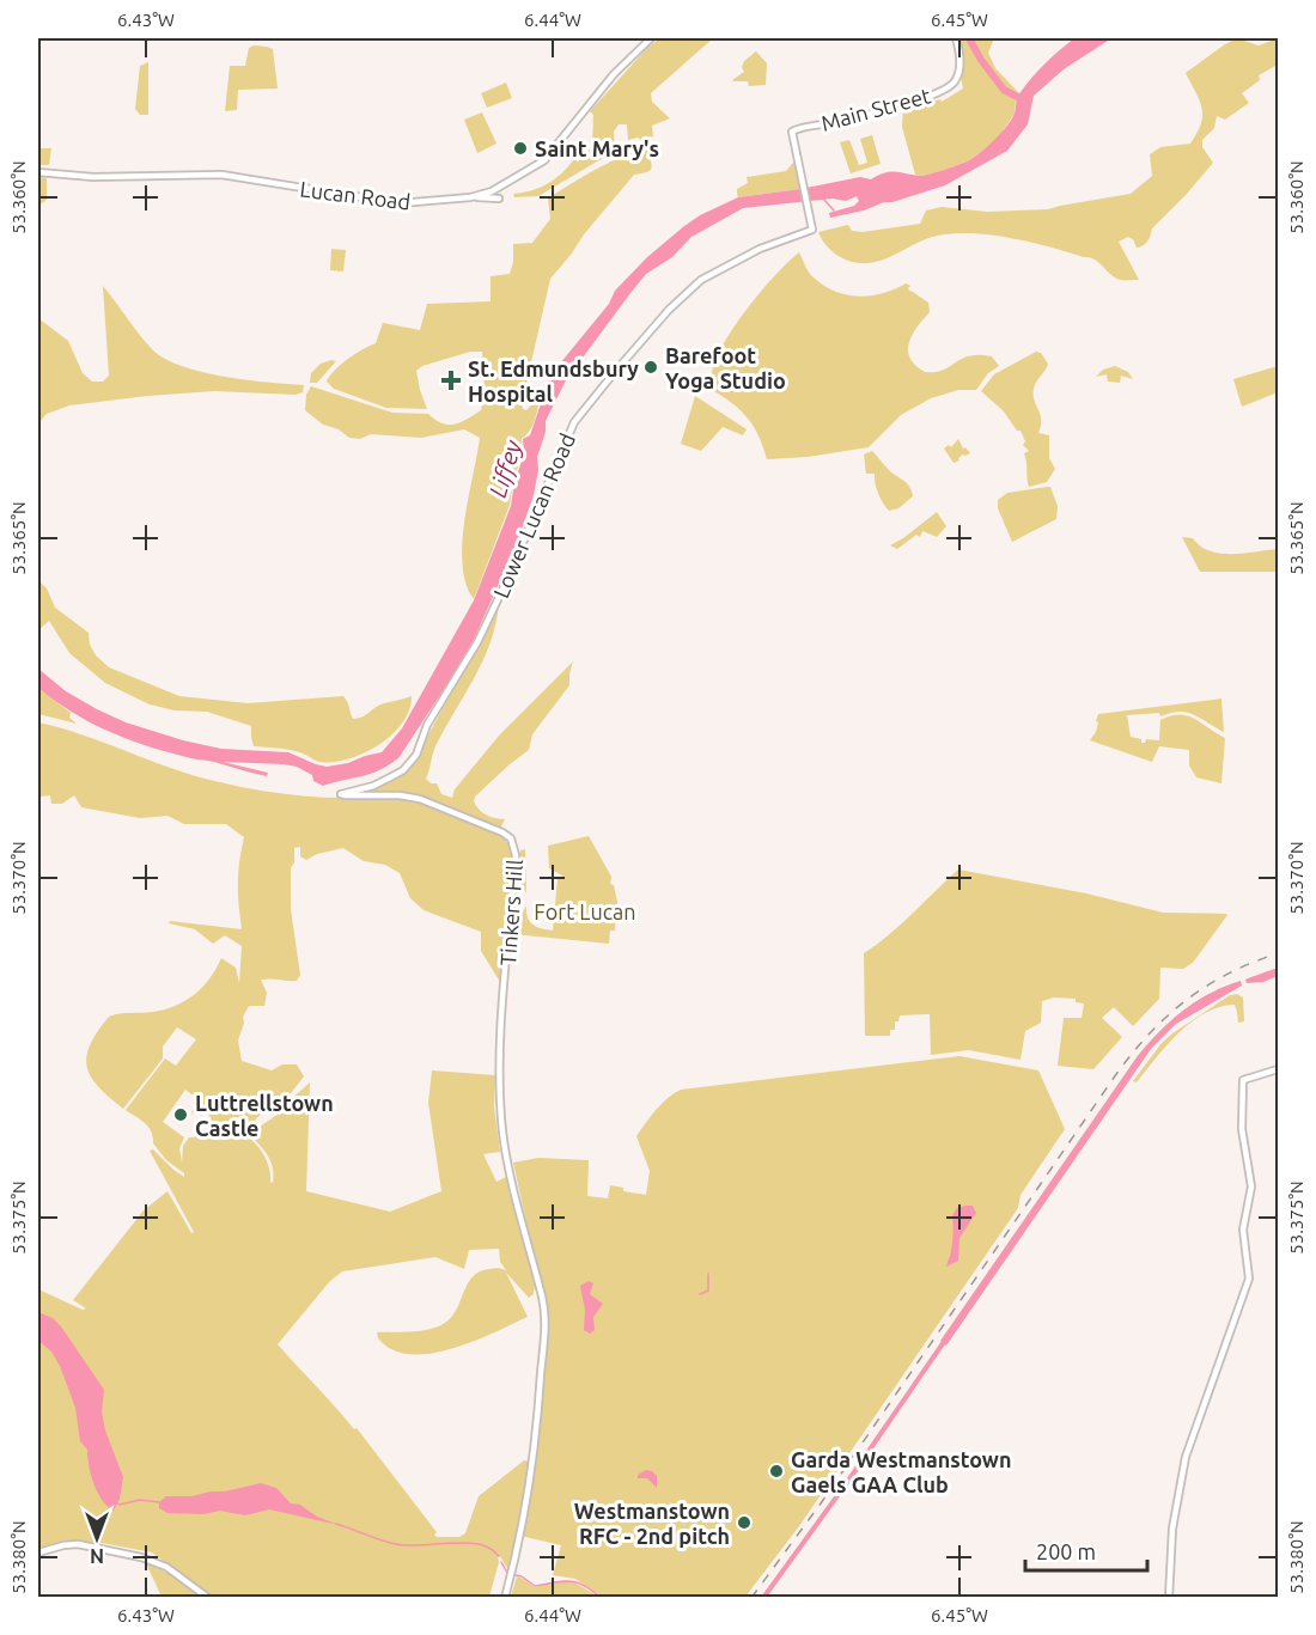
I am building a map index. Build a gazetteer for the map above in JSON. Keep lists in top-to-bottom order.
{
  "streets": {
    "main road": [
      "Main Street",
      "Lucan Road",
      "Lower Lucan Road",
      "Tinkers Hill"
    ]
  },
  "crossings": [
    ["Main Street", "Lower Lucan Road"],
    ["Lower Lucan Road", "Tinkers Hill"]
  ],
  "water": ["Liffey"],
  "parks": ["Fort Lucan"],
  "places": {
    "other": [
      "Saint Mary's",
      "Barefoot Yoga Studio",
      "Luttrellstown Castle",
      "Garda Westmanstown Gaels GAA Club",
      "Westmanstown RFC - 2nd pitch"
    ],
    "health": ["St. Edmundsbury Hospital"]
  },
  "scale_bar": "200 m",
  "north": "bottom",
  "coordinates": [
    "6.43°W",
    "6.44°W",
    "6.45°W",
    "53.360°N",
    "53.365°N",
    "53.370°N",
    "53.375°N",
    "53.380°N"
  ]
}
